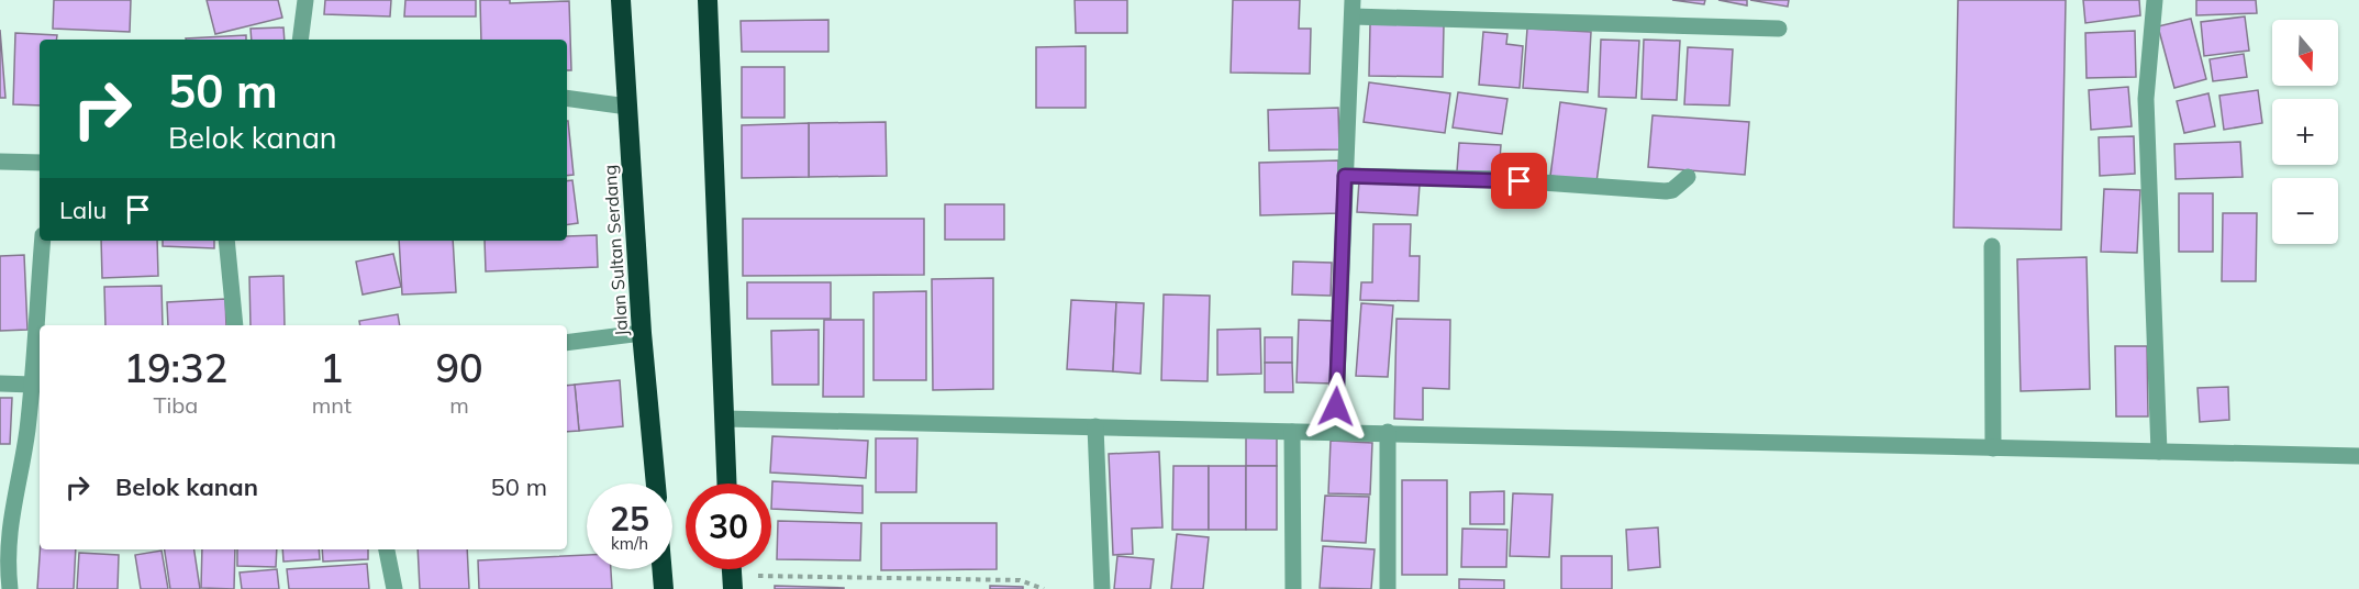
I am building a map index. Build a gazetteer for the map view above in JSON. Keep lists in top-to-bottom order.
{
  "streets": {
    "highway": ["Jalan Sultan Serdang"]
  },
  "north": "bottom",
  "page": {
    "map_buttons": ["+", "−"],
    "turn": ["50 m", "Belok kanan"],
    "then": "Lalu",
    "eta": [
      "19:32",
      "Tiba",
      "1",
      "mnt",
      "90",
      "m"
    ],
    "list": [
      {
        "name": "Belok kanan",
        "value": "50 m"
      }
    ],
    "speed": "25 km/h",
    "limit": "30"
  }
}
